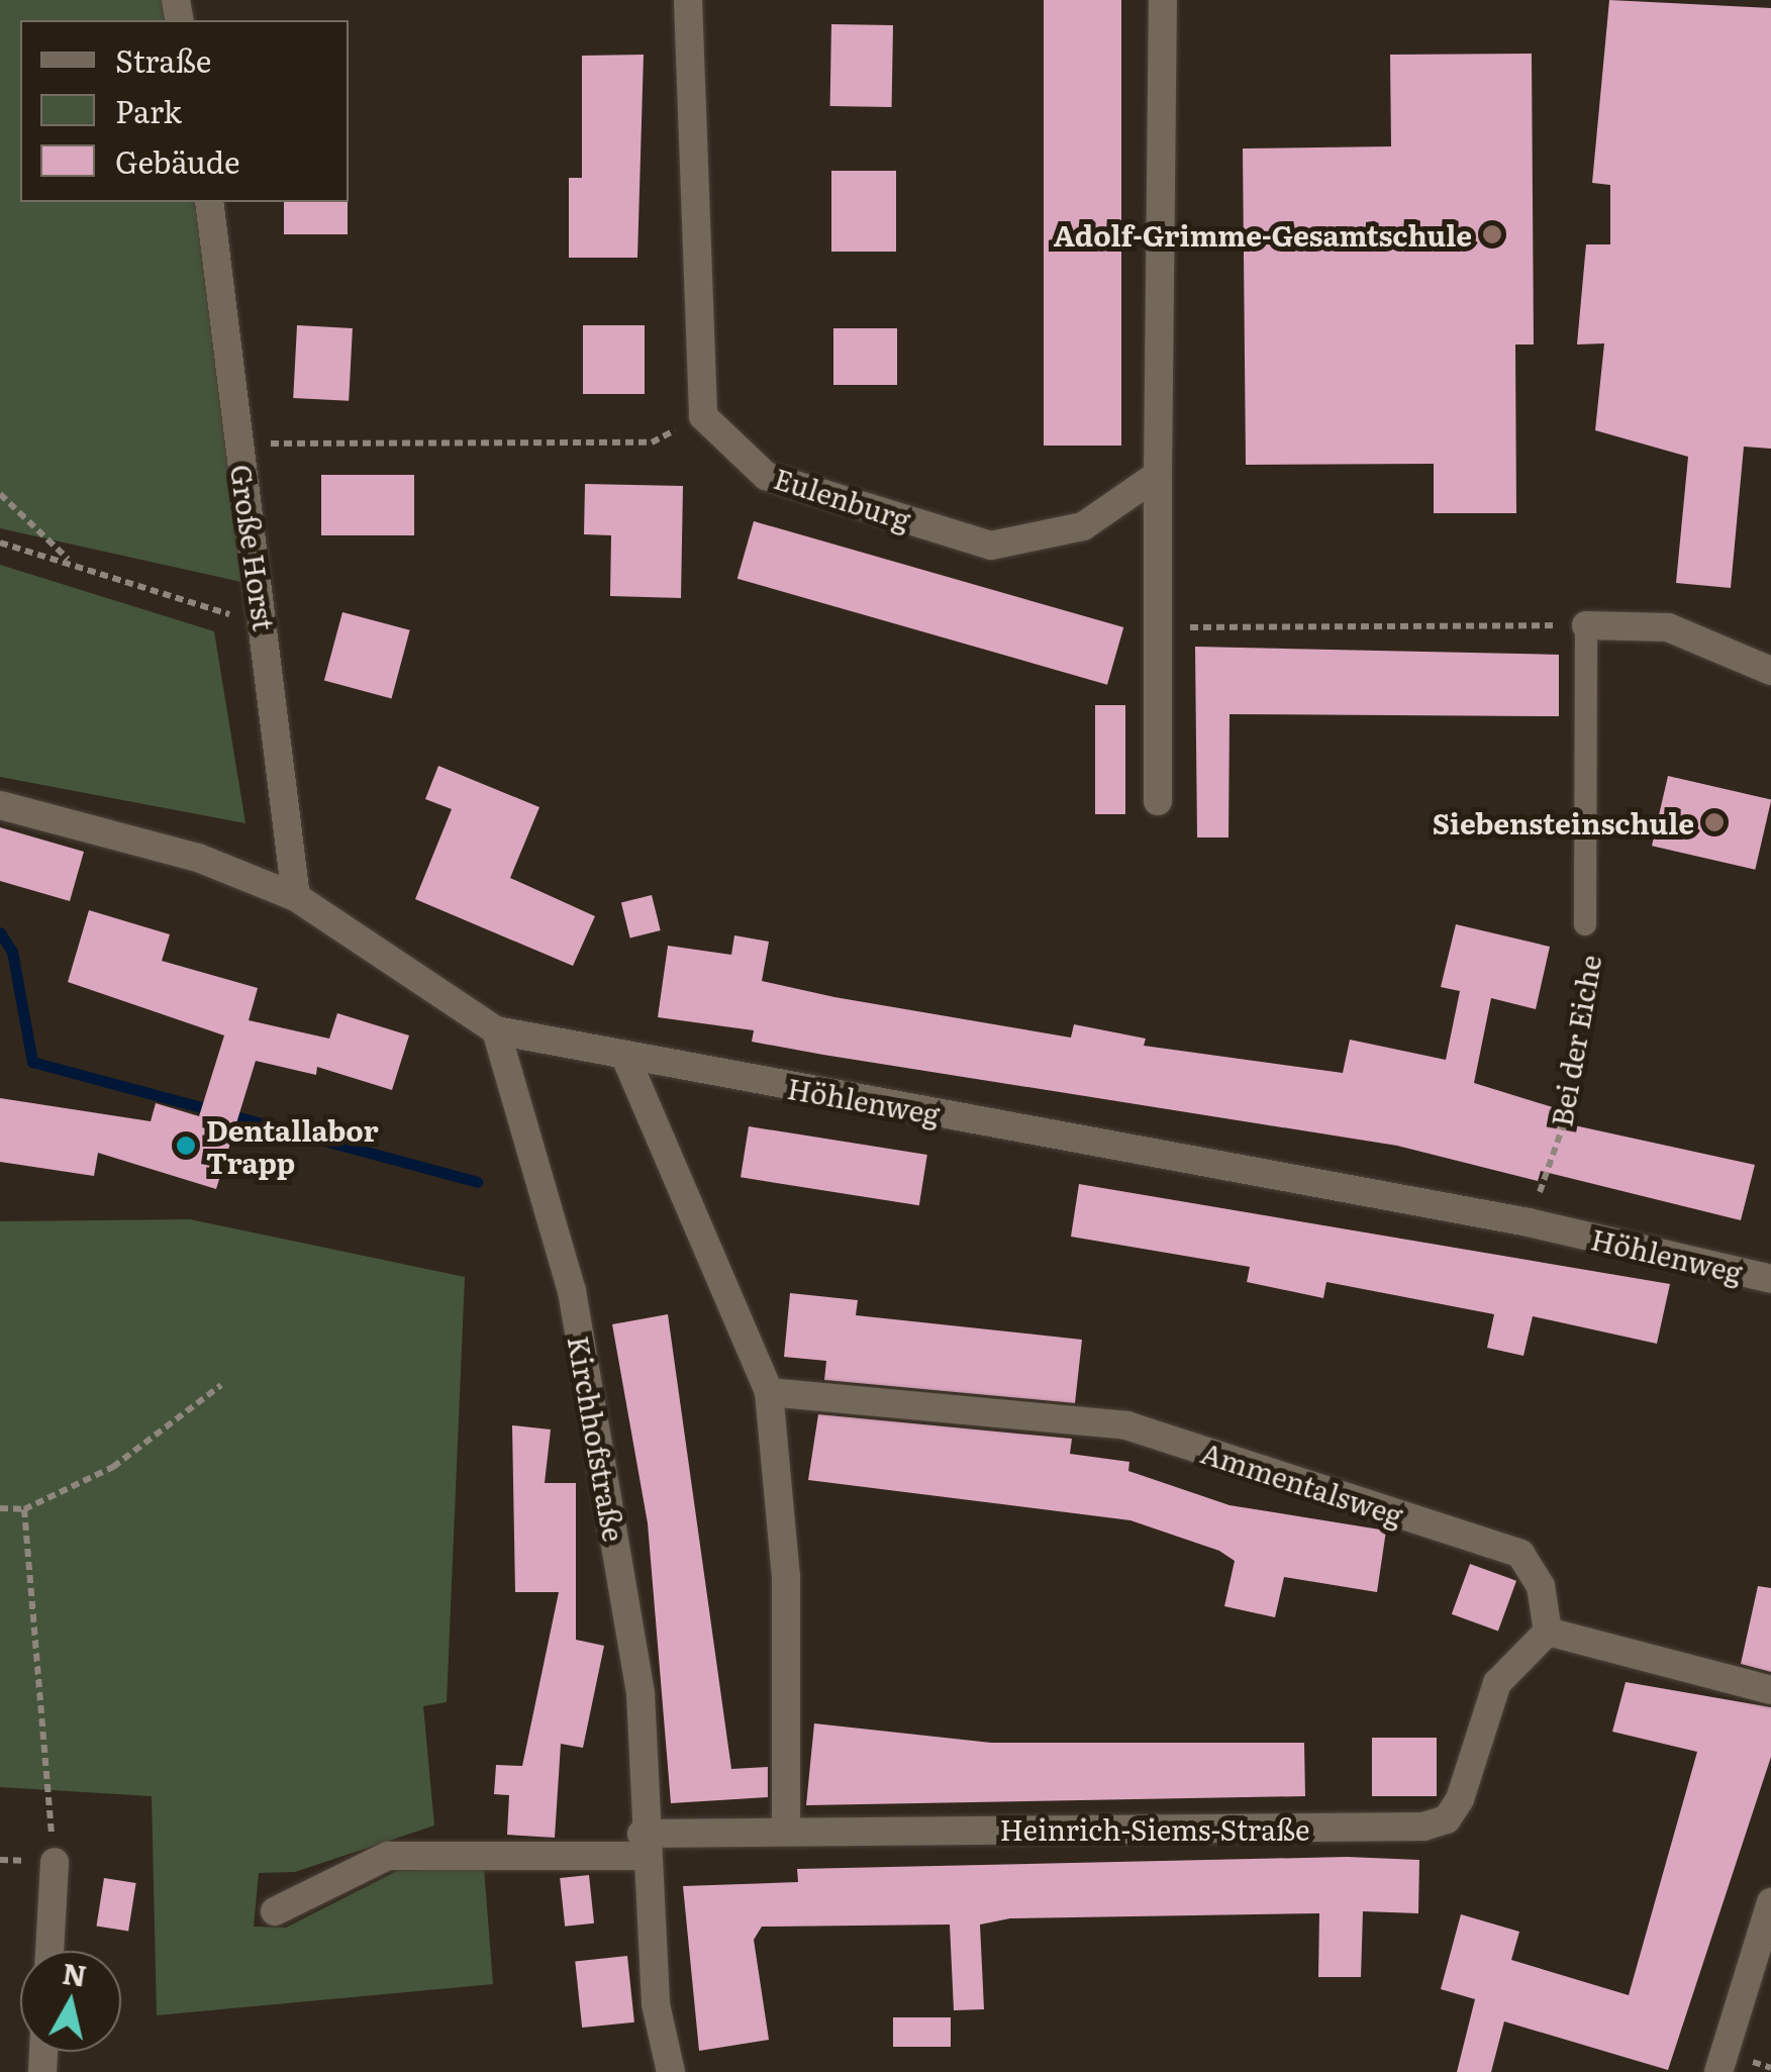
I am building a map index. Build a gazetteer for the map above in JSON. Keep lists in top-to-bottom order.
{
  "streets": {
    "street": [
      "Eulenburg",
      "Große Horst",
      "Höhlenweg",
      "Kirchhofstraße",
      "Ammentalsweg",
      "Heinrich-Siems-Straße"
    ],
    "lane": ["Bei der Eiche"]
  },
  "crossings": [
    ["Große Horst", "Höhlenweg"],
    ["Bei der Eiche", "Höhlenweg"],
    ["Höhlenweg", "Kirchhofstraße"],
    ["Kirchhofstraße", "Heinrich-Siems-Straße"],
    ["Ammentalsweg", "Heinrich-Siems-Straße"]
  ],
  "places": ["Adolf-Grimme-Gesamtschule", "Siebensteinschule", "Dentallabor Trapp"],
  "legend": ["Straße", "Park", "Gebäude"],
  "north": "top"
}
